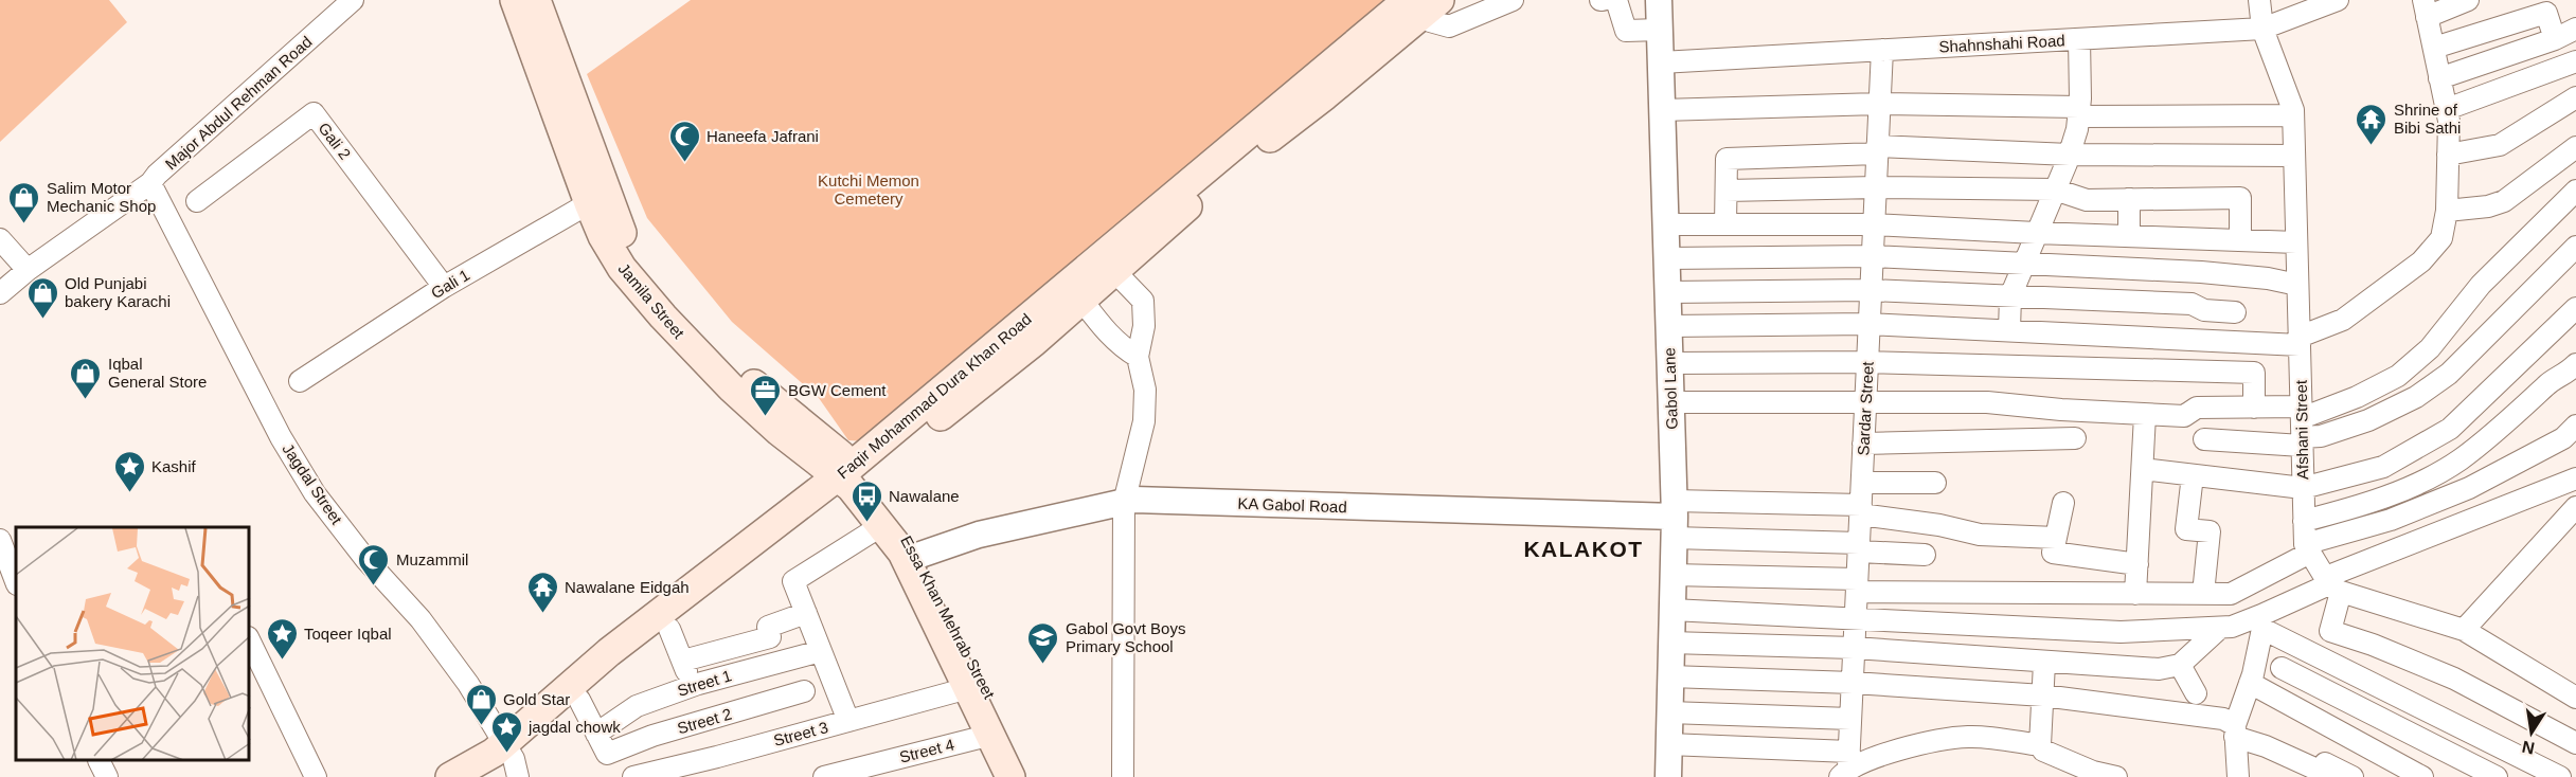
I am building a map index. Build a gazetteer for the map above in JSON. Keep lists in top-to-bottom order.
{
  "streets": {
    "main road": ["Jamila Street", "Faqir Mohammad Dura Khan Road", "Essa Khan Mehrab Street"],
    "street": [
      "Shahnshahi Road",
      "Major Abdul Rehman Road",
      "Gali 2",
      "Gali 1",
      "Gabol Lane",
      "Sardar Street",
      "Afshani Street",
      "Jagdal Street",
      "KA Gabol Road",
      "Street 1",
      "Street 2",
      "Street 3",
      "Street 4"
    ]
  },
  "crossings": [
    ["Shahnshahi Road", "Gabol Lane"],
    ["Shahnshahi Road", "Sardar Street"],
    ["Shahnshahi Road", "Afshani Street"],
    ["Major Abdul Rehman Road", "Jagdal Street"],
    ["Gali 2", "Gali 1"],
    ["Gali 1", "Jamila Street"],
    ["Jamila Street", "Faqir Mohammad Dura Khan Road"],
    ["Jamila Street", "Essa Khan Mehrab Street"],
    ["Gabol Lane", "KA Gabol Road"],
    ["Faqir Mohammad Dura Khan Road", "Jagdal Street"],
    ["Faqir Mohammad Dura Khan Road", "Essa Khan Mehrab Street"],
    ["KA Gabol Road", "Essa Khan Mehrab Street"],
    ["Essa Khan Mehrab Street", "Street 3"],
    ["Essa Khan Mehrab Street", "Street 4"],
    ["Street 1", "Street 2"]
  ],
  "districts": ["KALAKOT"],
  "parks": ["Kutchi Memon Cemetery"],
  "places": {
    "temple": ["Shrine of Bibi Sathi", "Nawalane Eidgah"],
    "mosque": ["Haneefa Jafrani", "Muzammil"],
    "shop": [
      "Salim Motor Mechanic Shop",
      "Old Punjabi bakery Karachi",
      "Iqbal General Store",
      "Gold Star"
    ],
    "office": ["BGW Cement"],
    "place": ["Kashif", "Toqeer Iqbal", "jagdal chowk"],
    "bus stop": ["Nawalane"],
    "school or university": ["Gabol Govt Boys Primary School"]
  },
  "north": "bottom"
}
